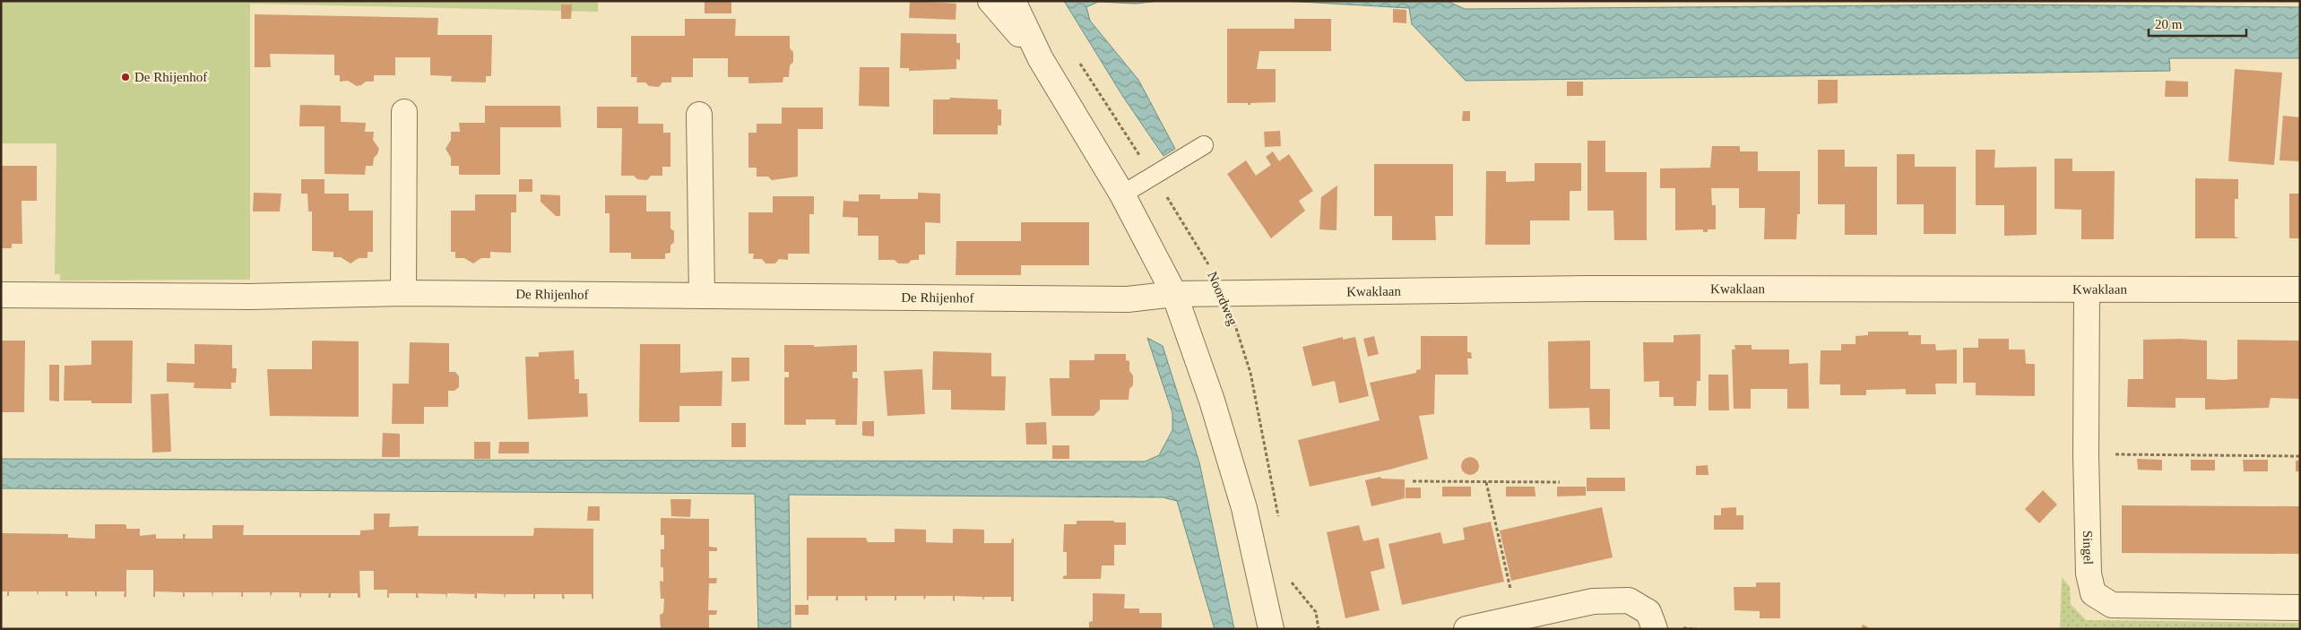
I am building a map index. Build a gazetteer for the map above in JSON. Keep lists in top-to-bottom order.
{
  "streets": {
    "street": ["Kwaklaan", "De Rhijenhof", "Singel"],
    "path": ["Noordweg"]
  },
  "crossings": [
    ["Kwaklaan", "De Rhijenhof"],
    ["Kwaklaan", "Noordweg"],
    ["Kwaklaan", "Singel"]
  ],
  "places": ["De Rhijenhof"],
  "scale_bar": "20 m"
}
